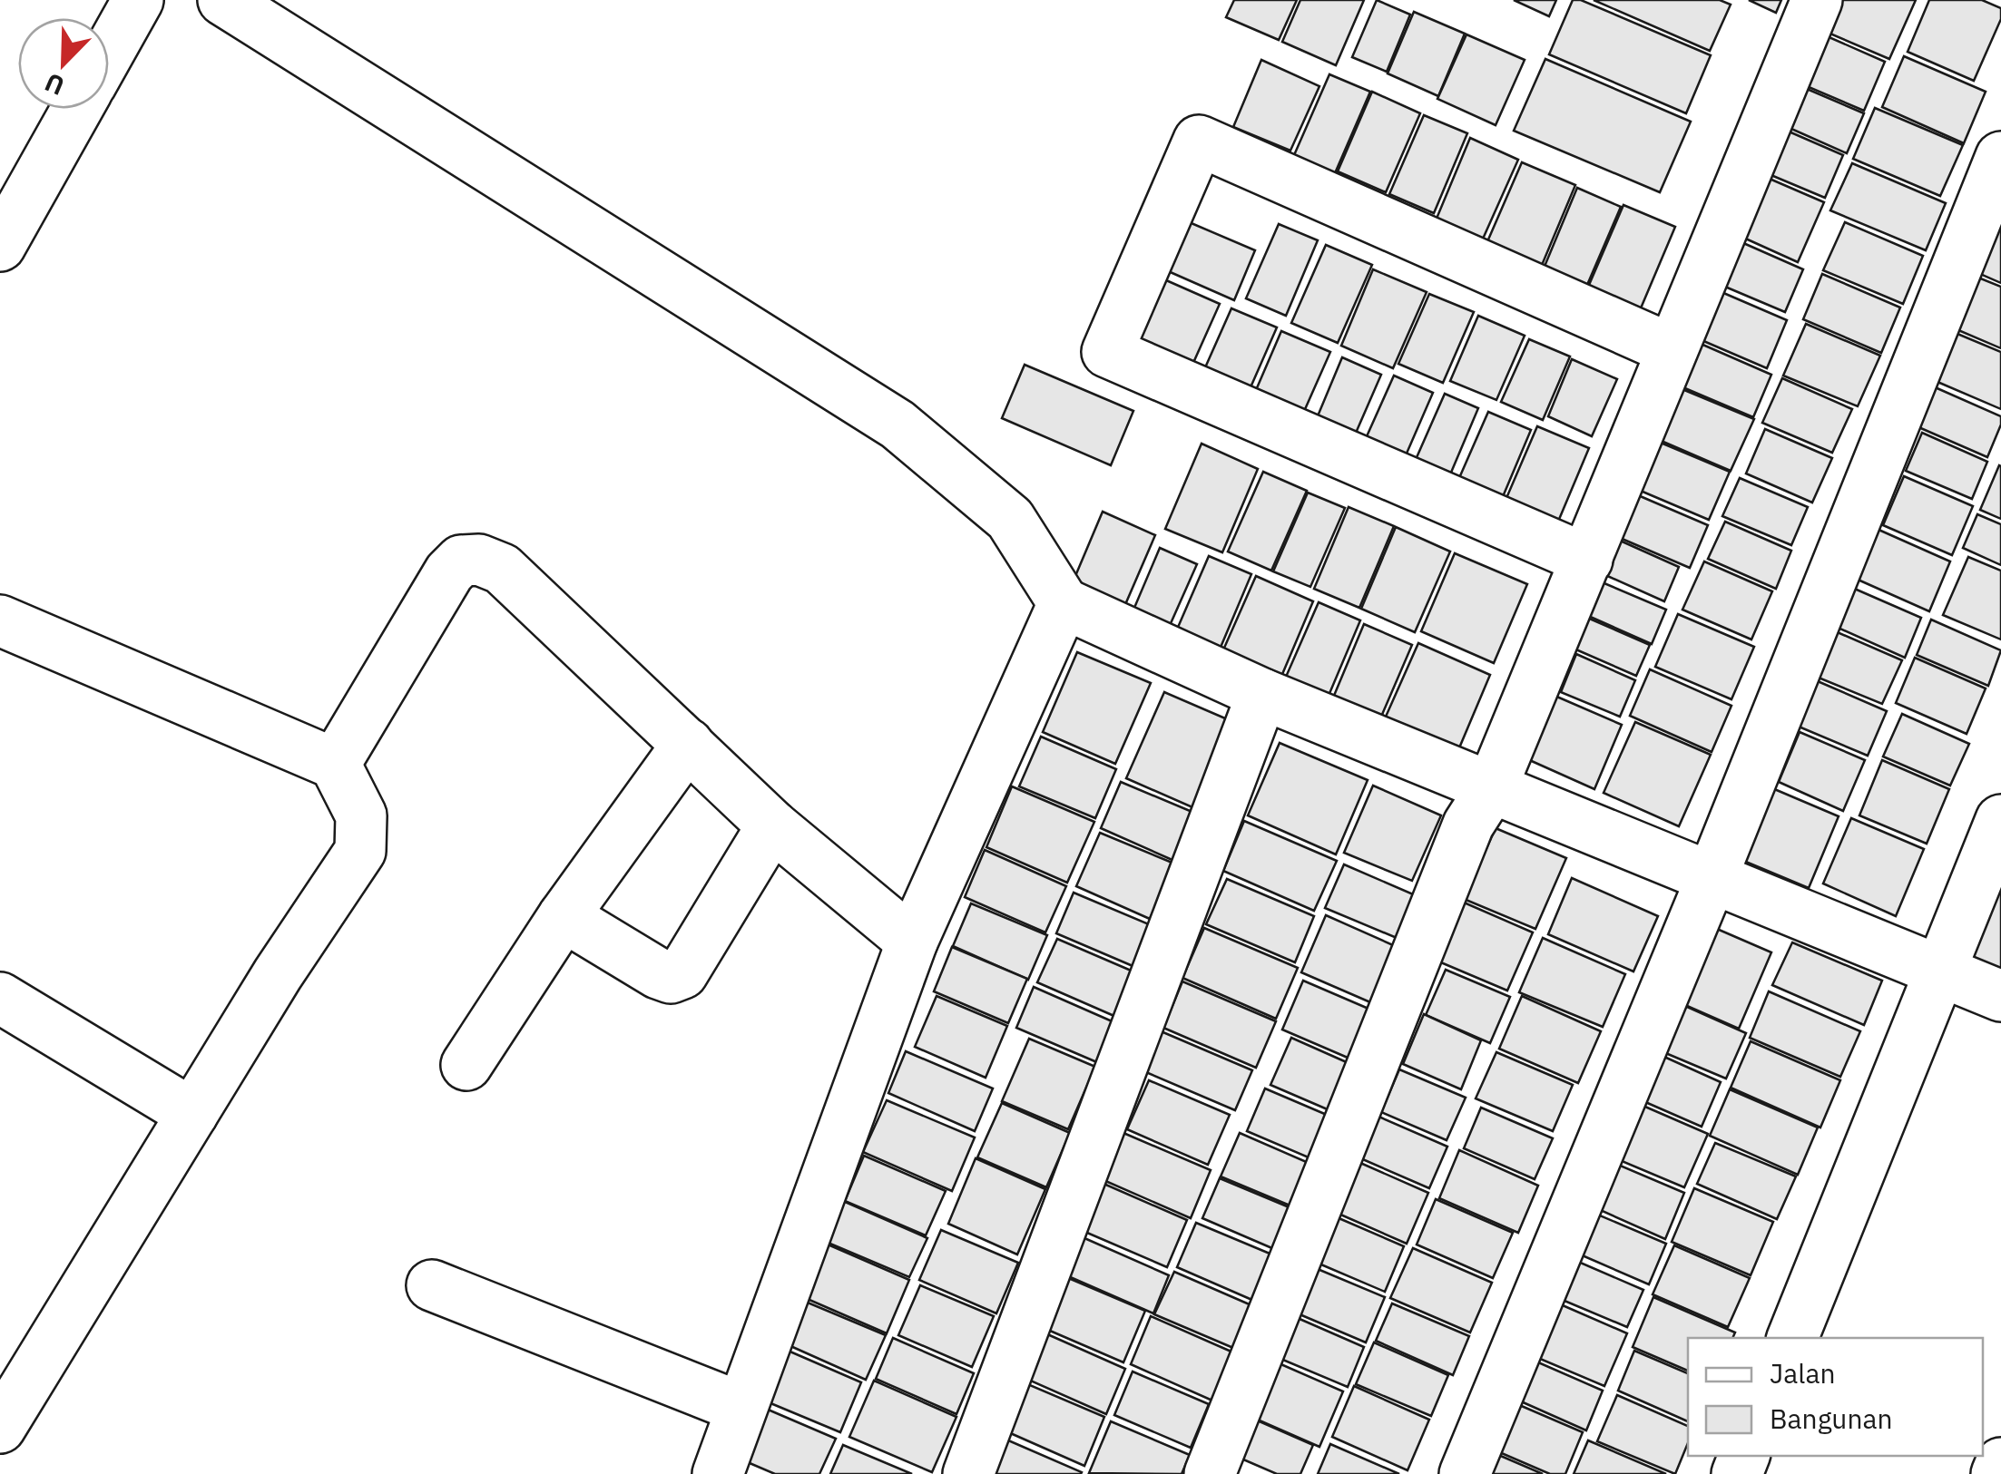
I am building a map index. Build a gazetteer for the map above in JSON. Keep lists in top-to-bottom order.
{
  "legend": ["Jalan", "Bangunan"],
  "north": "bottom left"
}
